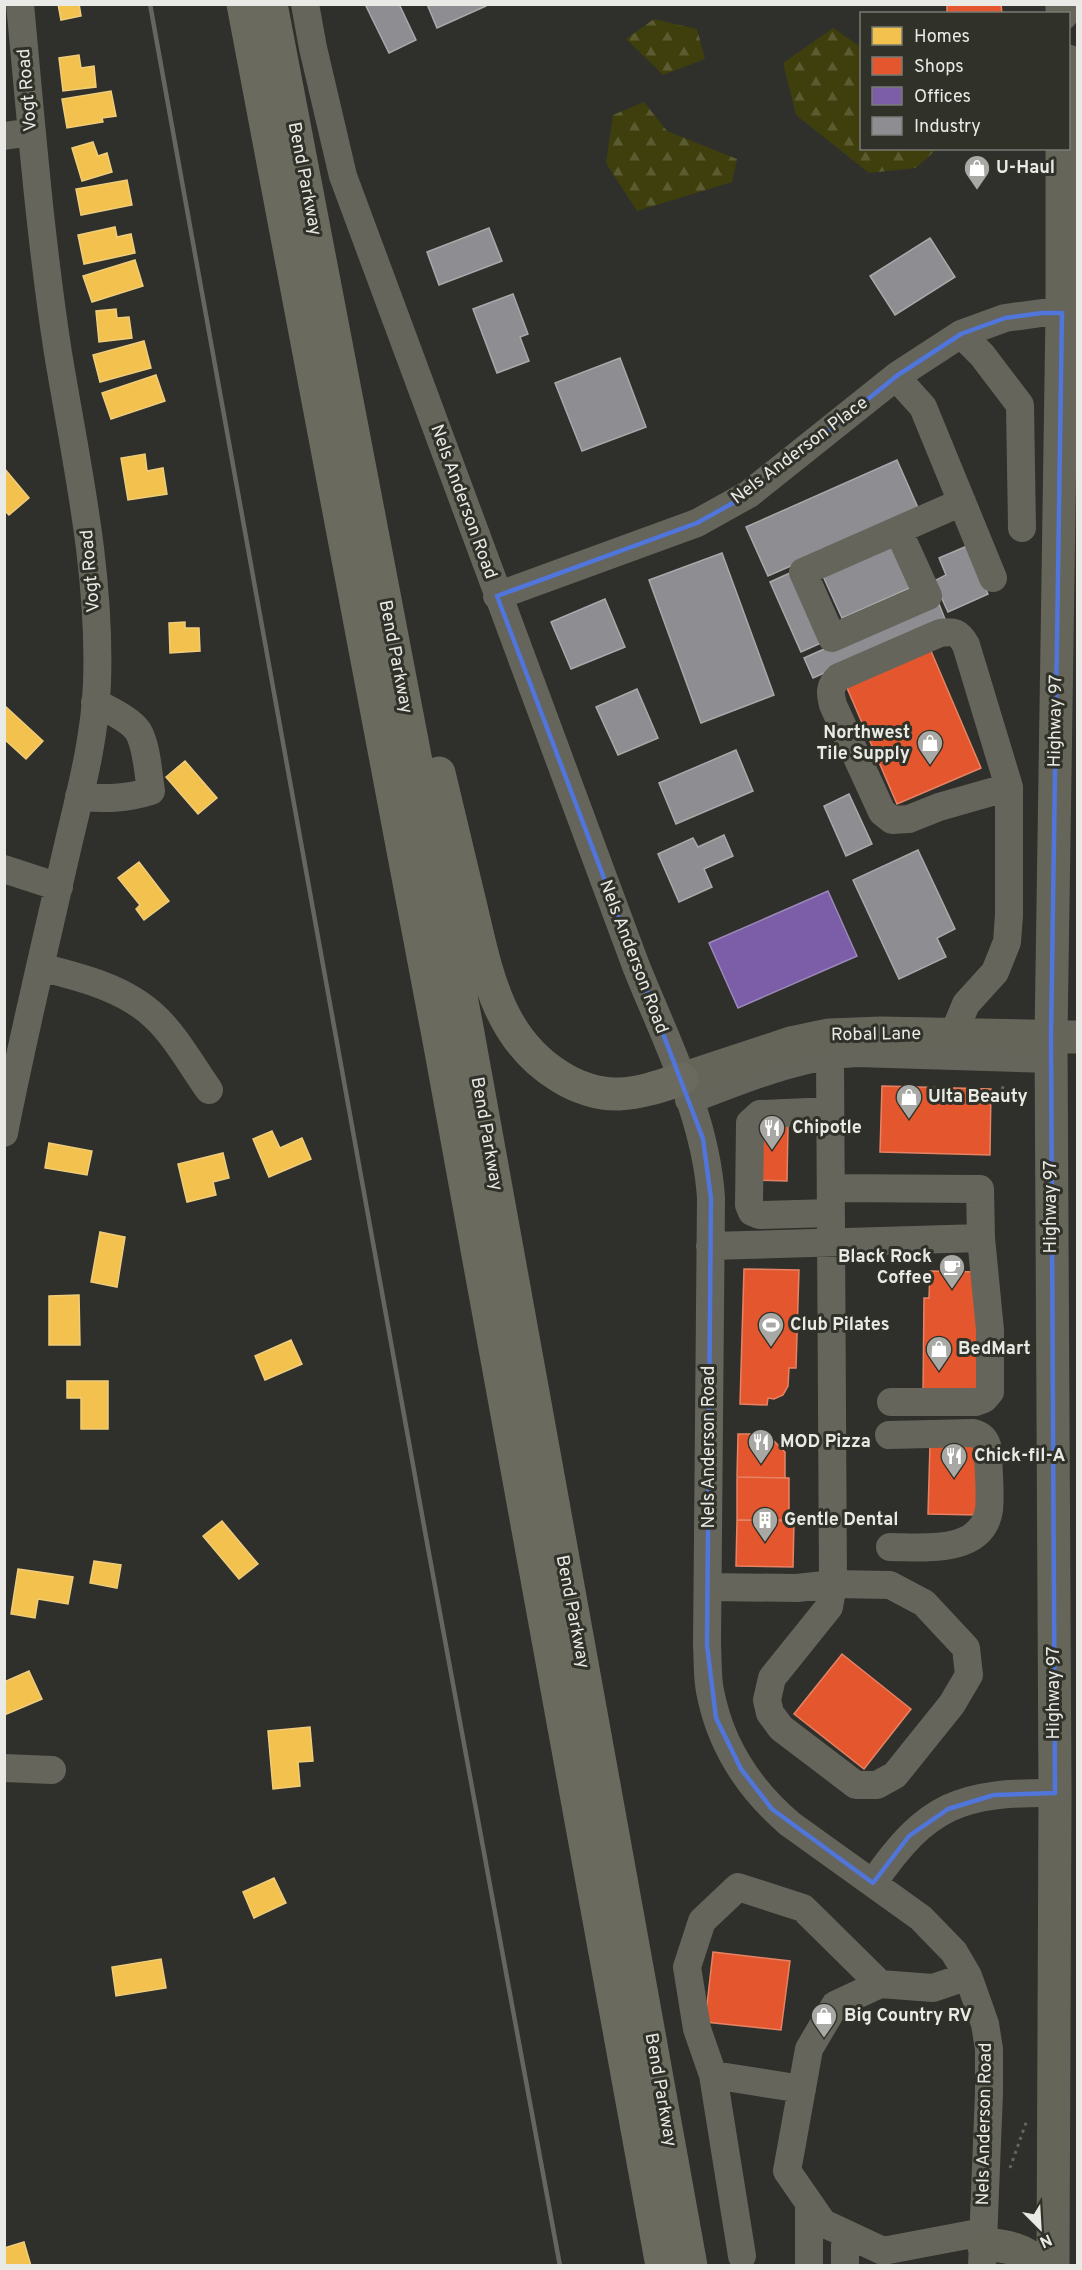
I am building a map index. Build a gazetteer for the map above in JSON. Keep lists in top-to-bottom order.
{
  "streets": {
    "highway": ["Bend Parkway"],
    "main road": ["Highway 97", "Robal Lane"],
    "street": ["Vogt Road", "Nels Anderson Place", "Nels Anderson Road"]
  },
  "crossings": [
    ["Nels Anderson Place", "Nels Anderson Road"],
    ["Nels Anderson Place", "Highway 97"],
    ["Nels Anderson Road", "Robal Lane"],
    ["Highway 97", "Robal Lane"]
  ],
  "places": {
    "shop": [
      "U-Haul",
      "Northwest Tile Supply",
      "Ulta Beauty",
      "BedMart",
      "Big Country RV"
    ],
    "restaurant": ["Chipotle", "MOD Pizza", "Chick-fil-A"],
    "cafe": ["Black Rock Coffee"],
    "sports": ["Club Pilates"],
    "building": ["Gentle Dental"]
  },
  "legend": [
    "Homes",
    "Shops",
    "Offices",
    "Industry"
  ],
  "north": "bottom right"
}
